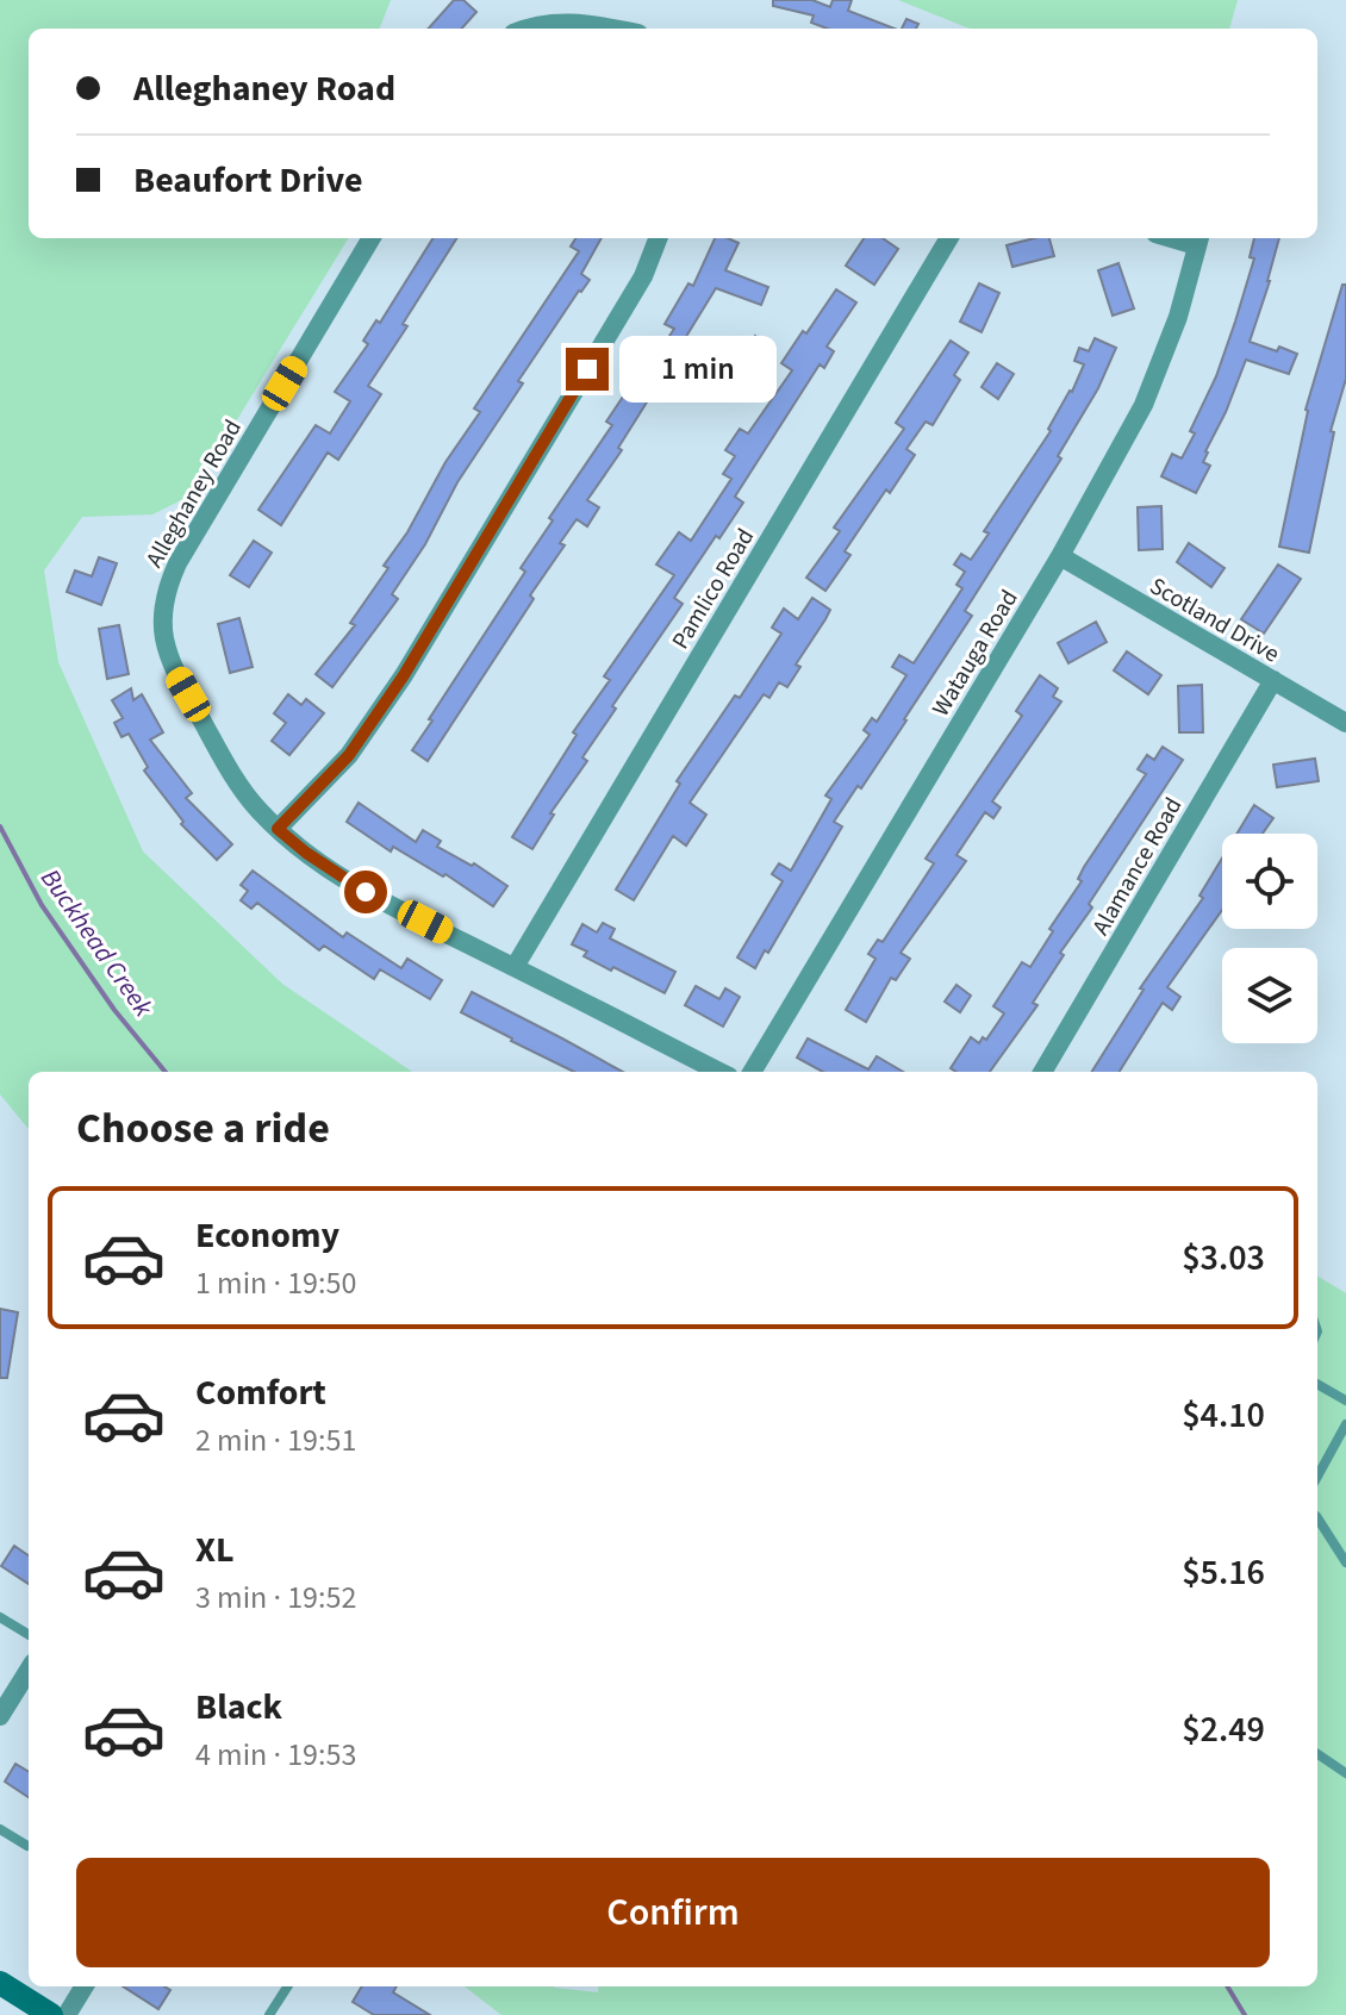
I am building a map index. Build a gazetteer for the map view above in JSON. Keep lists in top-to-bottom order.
{
  "streets": {
    "street": [
      "Alleghaney Road",
      "Pamlico Road",
      "Scotland Drive",
      "Watauga Road",
      "Alamance Road"
    ]
  },
  "crossings": [
    ["Alleghaney Road", "Pamlico Road"],
    ["Scotland Drive", "Watauga Road"],
    ["Scotland Drive", "Alamance Road"]
  ],
  "water": ["Buckhead Creek"],
  "page": {
    "banner": ["Alleghaney Road", "Beaufort Drive"],
    "bubble": "1 min",
    "heading": "Choose a ride",
    "list": [
      {
        "name": "Economy",
        "note": "1 min · 19:50",
        "value": "$3.03"
      },
      {
        "name": "Comfort",
        "note": "2 min · 19:51",
        "value": "$4.10"
      },
      {
        "name": "XL",
        "note": "3 min · 19:52",
        "value": "$5.16"
      },
      {
        "name": "Black",
        "note": "4 min · 19:53",
        "value": "$2.49"
      }
    ],
    "buttons": "Confirm"
  }
}
